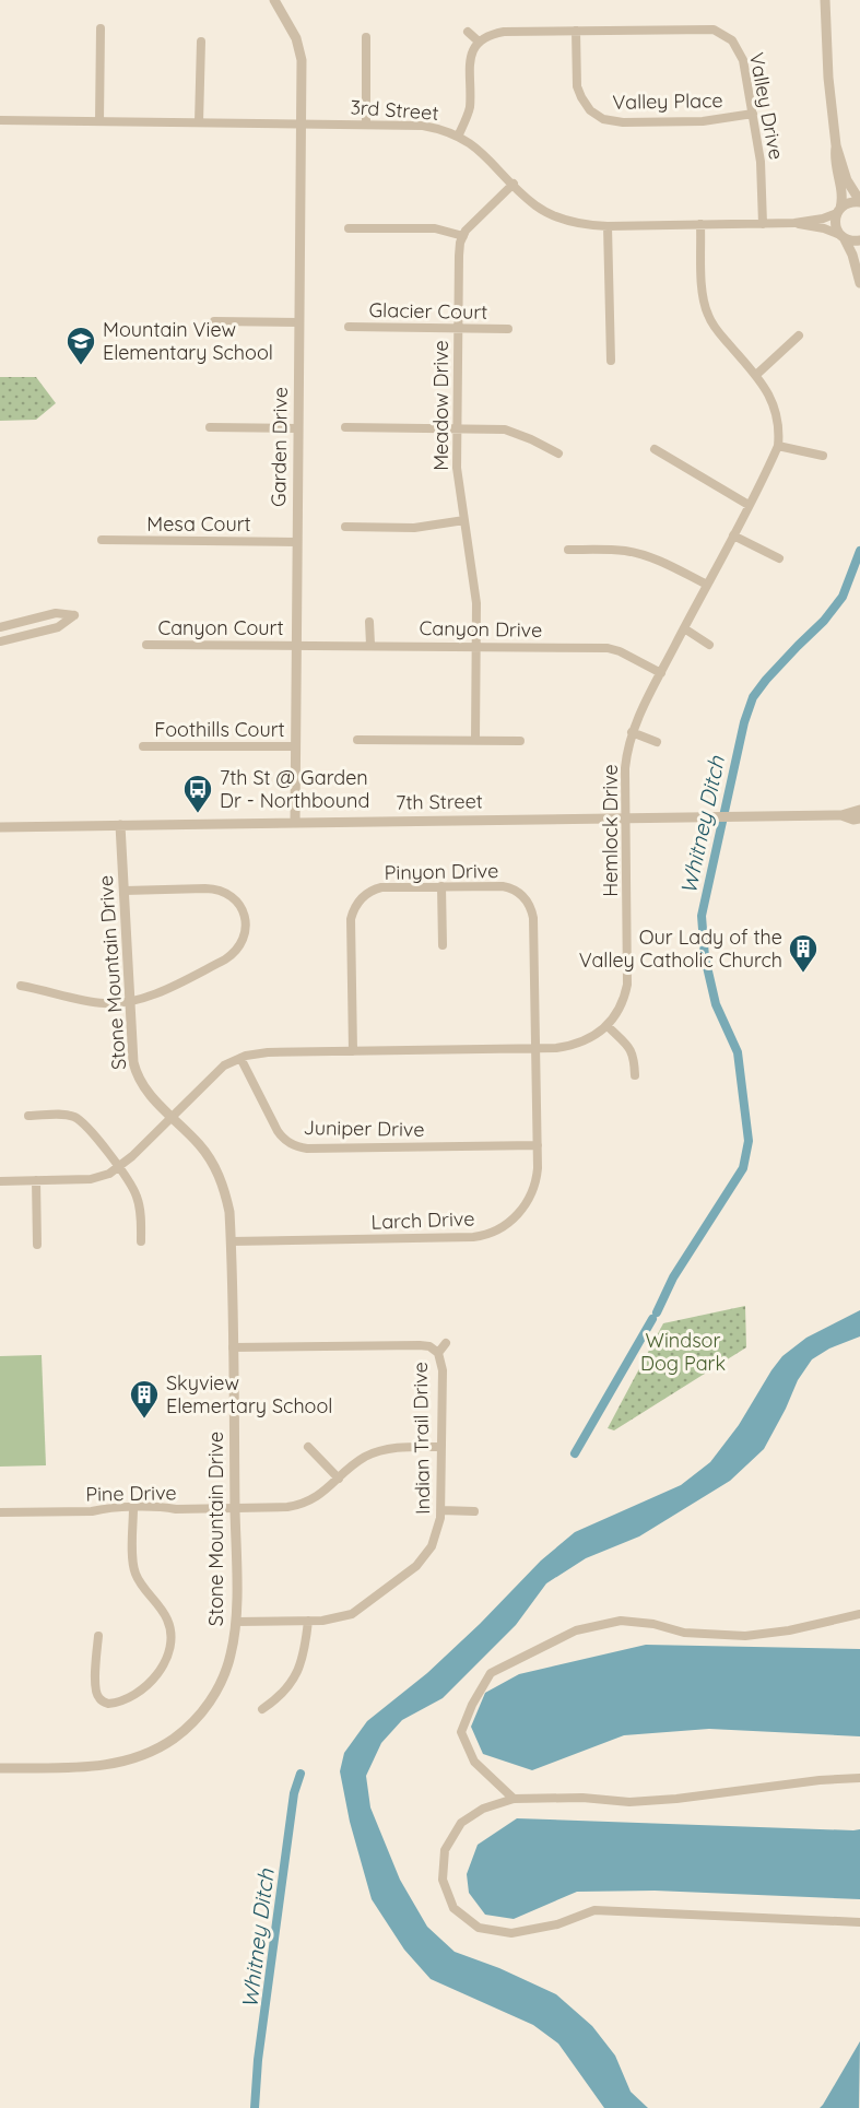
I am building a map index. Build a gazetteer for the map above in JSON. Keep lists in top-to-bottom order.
{
  "streets": {
    "street": [
      "Valley Place",
      "Valley Drive",
      "3rd Street",
      "Glacier Court",
      "Meadow Drive",
      "Garden Drive",
      "Mesa Court",
      "Canyon Court",
      "Canyon Drive",
      "Foothills Court",
      "7th Street",
      "Hemlock Drive",
      "Pinyon Drive",
      "Stone Mountain Drive",
      "Juniper Drive",
      "Larch Drive",
      "Indian Trail Drive",
      "Pine Drive"
    ]
  },
  "crossings": [
    ["Valley Place", "Valley Drive"],
    ["Valley Drive", "3rd Street"],
    ["3rd Street", "Garden Drive"],
    ["3rd Street", "Hemlock Drive"],
    ["Glacier Court", "Meadow Drive"],
    ["Meadow Drive", "Canyon Drive"],
    ["Garden Drive", "Mesa Court"],
    ["Garden Drive", "Canyon Court"],
    ["Garden Drive", "Canyon Drive"],
    ["Garden Drive", "Foothills Court"],
    ["Garden Drive", "7th Street"],
    ["Canyon Court", "Canyon Drive"],
    ["Canyon Drive", "Hemlock Drive"],
    ["7th Street", "Hemlock Drive"],
    ["7th Street", "Stone Mountain Drive"],
    ["Hemlock Drive", "Pinyon Drive"],
    ["Hemlock Drive", "Stone Mountain Drive"],
    ["Hemlock Drive", "Juniper Drive"],
    ["Hemlock Drive", "Larch Drive"],
    ["Pinyon Drive", "Larch Drive"],
    ["Stone Mountain Drive", "Larch Drive"],
    ["Stone Mountain Drive", "Indian Trail Drive"],
    ["Stone Mountain Drive", "Pine Drive"],
    ["Juniper Drive", "Larch Drive"],
    ["Indian Trail Drive", "Pine Drive"]
  ],
  "water": ["Whitney Ditch"],
  "parks": ["Windsor Dog Park"],
  "places": {
    "school or university": ["Mountain View Elementary School"],
    "bus stop": ["7th St @ Garden Dr - Northbound"],
    "building": ["Our Lady of the Valley Catholic Church", "Skyview Elemertary School"]
  }
}
